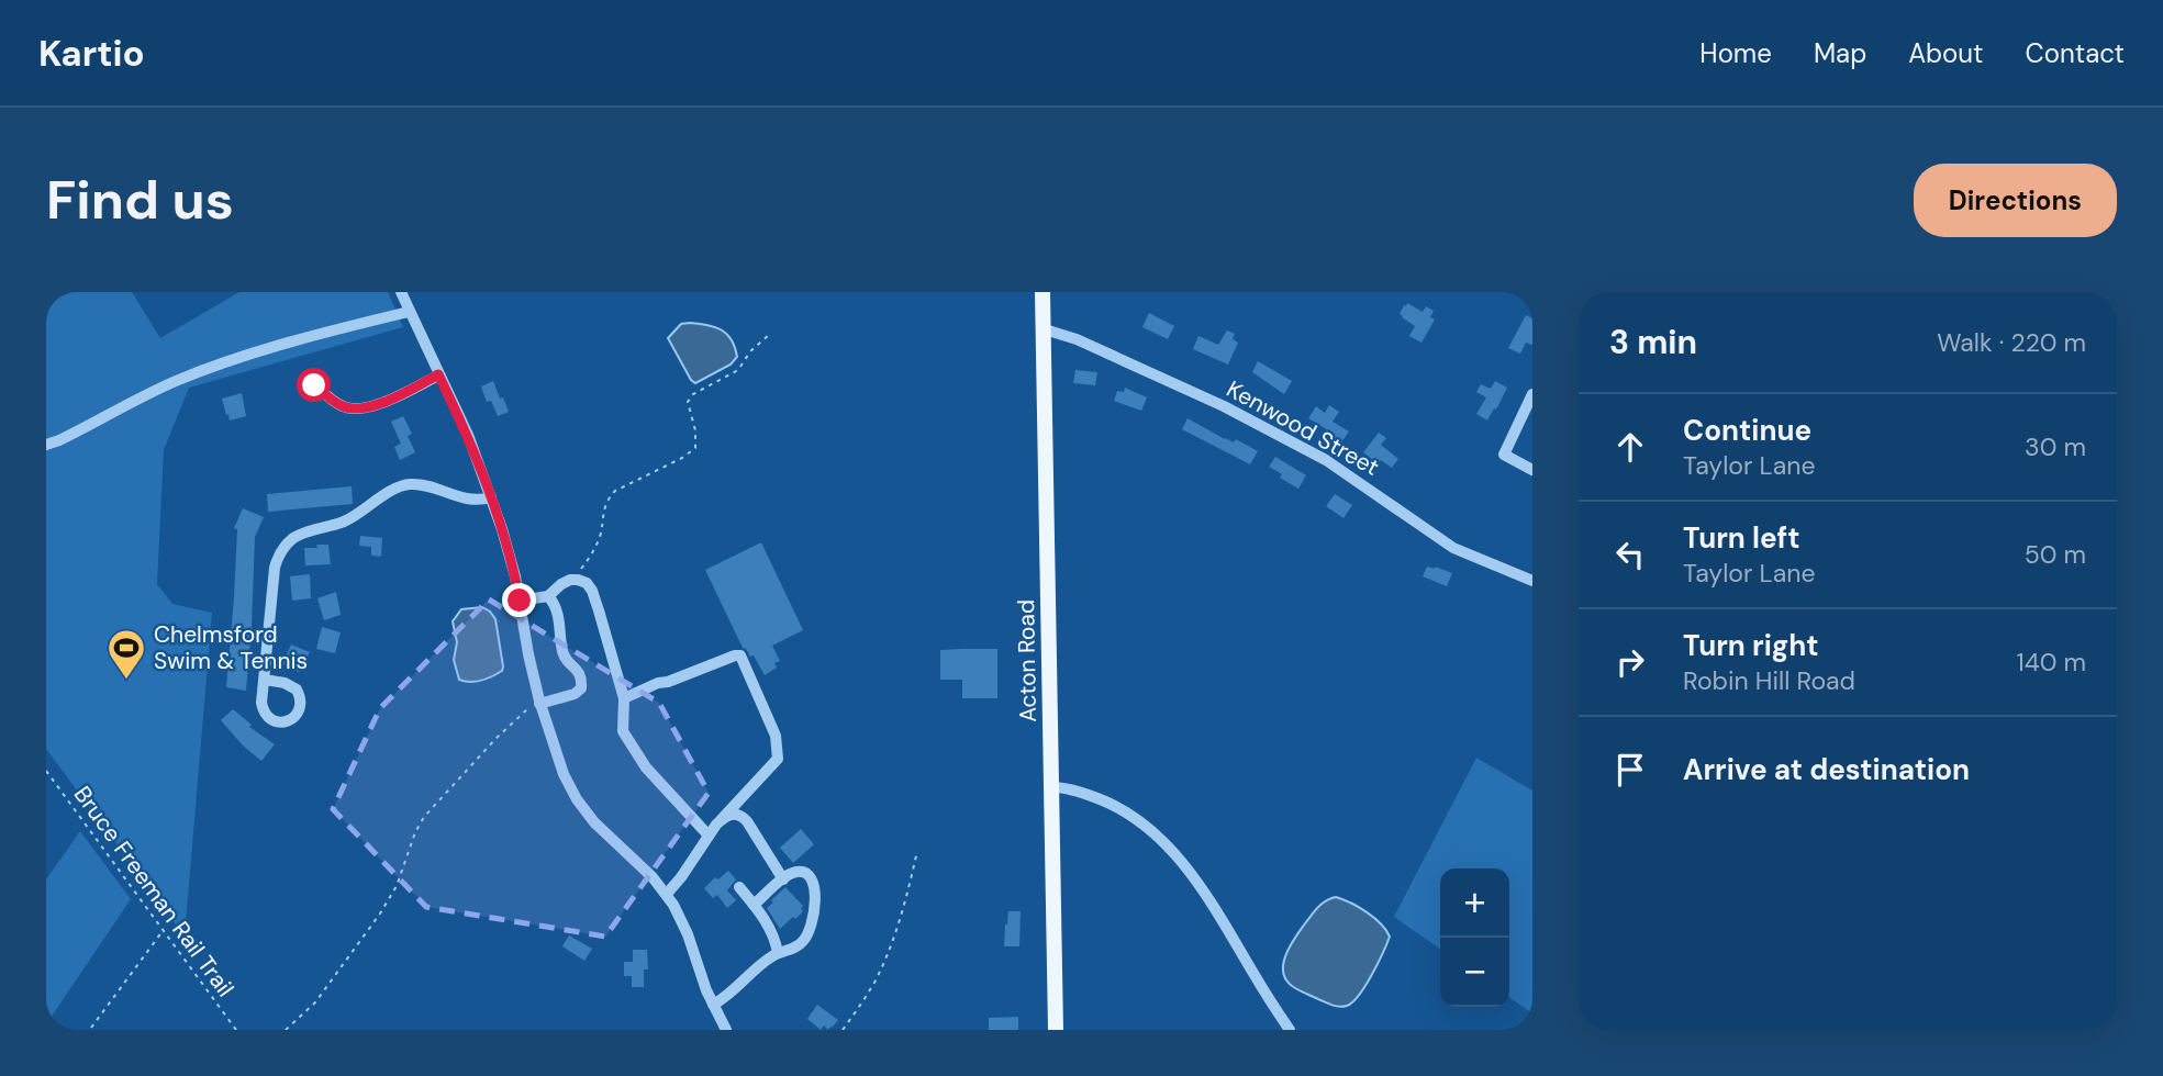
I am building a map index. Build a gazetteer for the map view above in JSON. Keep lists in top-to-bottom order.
{
  "streets": {
    "main road": ["Acton Road"],
    "street": ["Kenwood Street"],
    "path": ["Bruce Freeman Rail Trail"]
  },
  "crossings": [
    ["Kenwood Street", "Acton Road"]
  ],
  "places": {
    "sports": ["Chelmsford Swim & Tennis"]
  },
  "page": {
    "header": "Kartio",
    "nav": [
      "Home",
      "Map",
      "About",
      "Contact"
    ],
    "buttons": "Directions",
    "title": "Find us",
    "heading": ["3 min", "Walk · 220 m"],
    "list": [
      ["Continue", "Taylor Lane", "30 m"],
      ["Turn left", "Taylor Lane", "50 m"],
      ["Turn right", "Robin Hill Road", "140 m"],
      "Arrive at destination"
    ],
    "map_buttons": ["+", "−"]
  }
}
